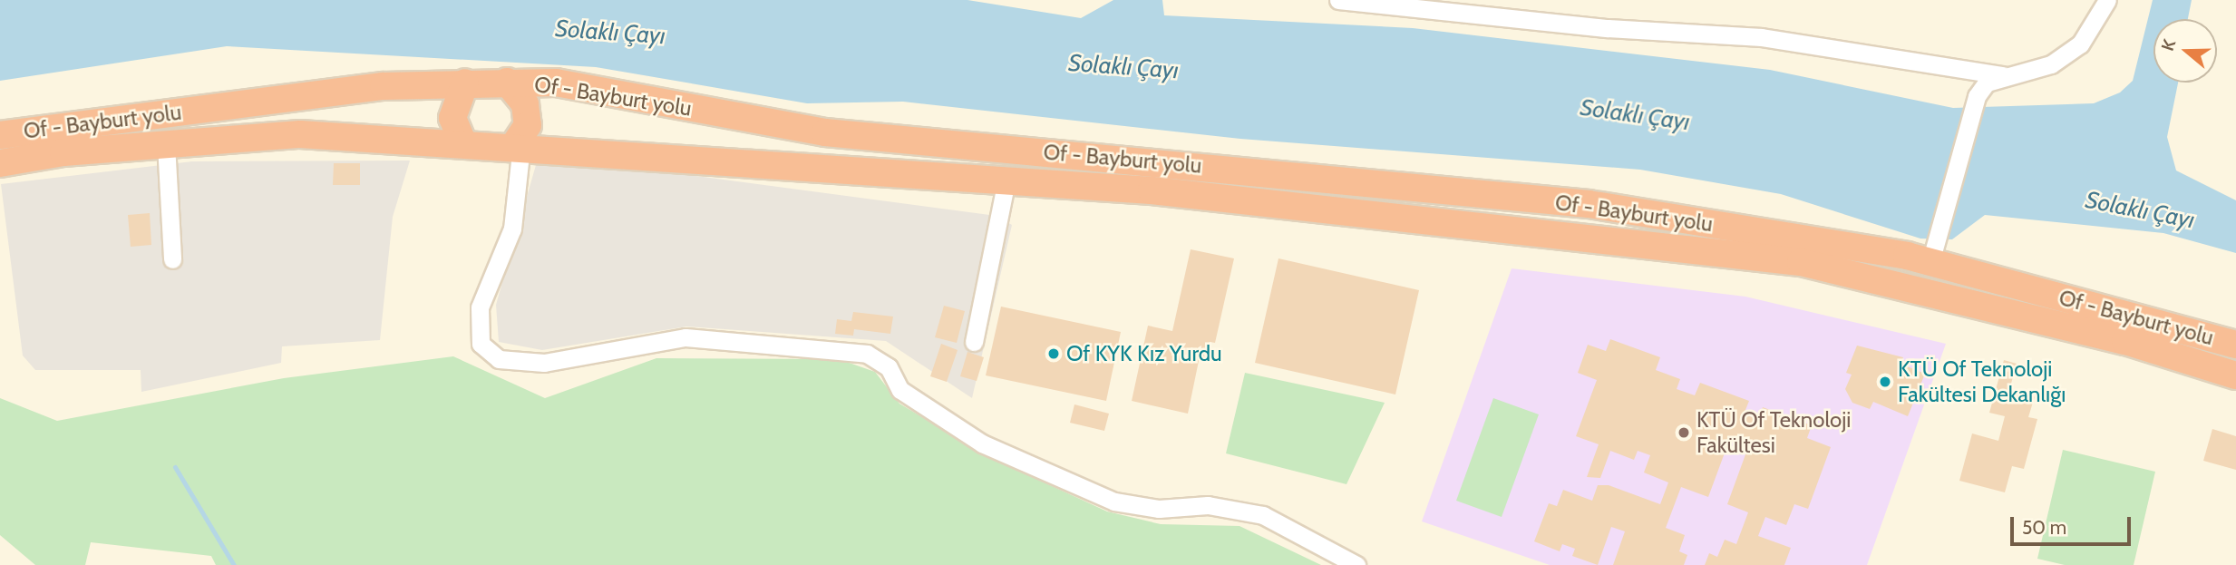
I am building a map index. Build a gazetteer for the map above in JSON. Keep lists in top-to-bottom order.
{
  "streets": {
    "highway": ["Of - Bayburt yolu"]
  },
  "water": ["Solaklı Çayı"],
  "places": ["Of KYK Kız Yurdu", "KTÜ Of Teknoloji Fakültesi Dekanlığı", "KTÜ Of Teknoloji Fakültesi"],
  "scale_bar": "50 m",
  "north": "left"
}
